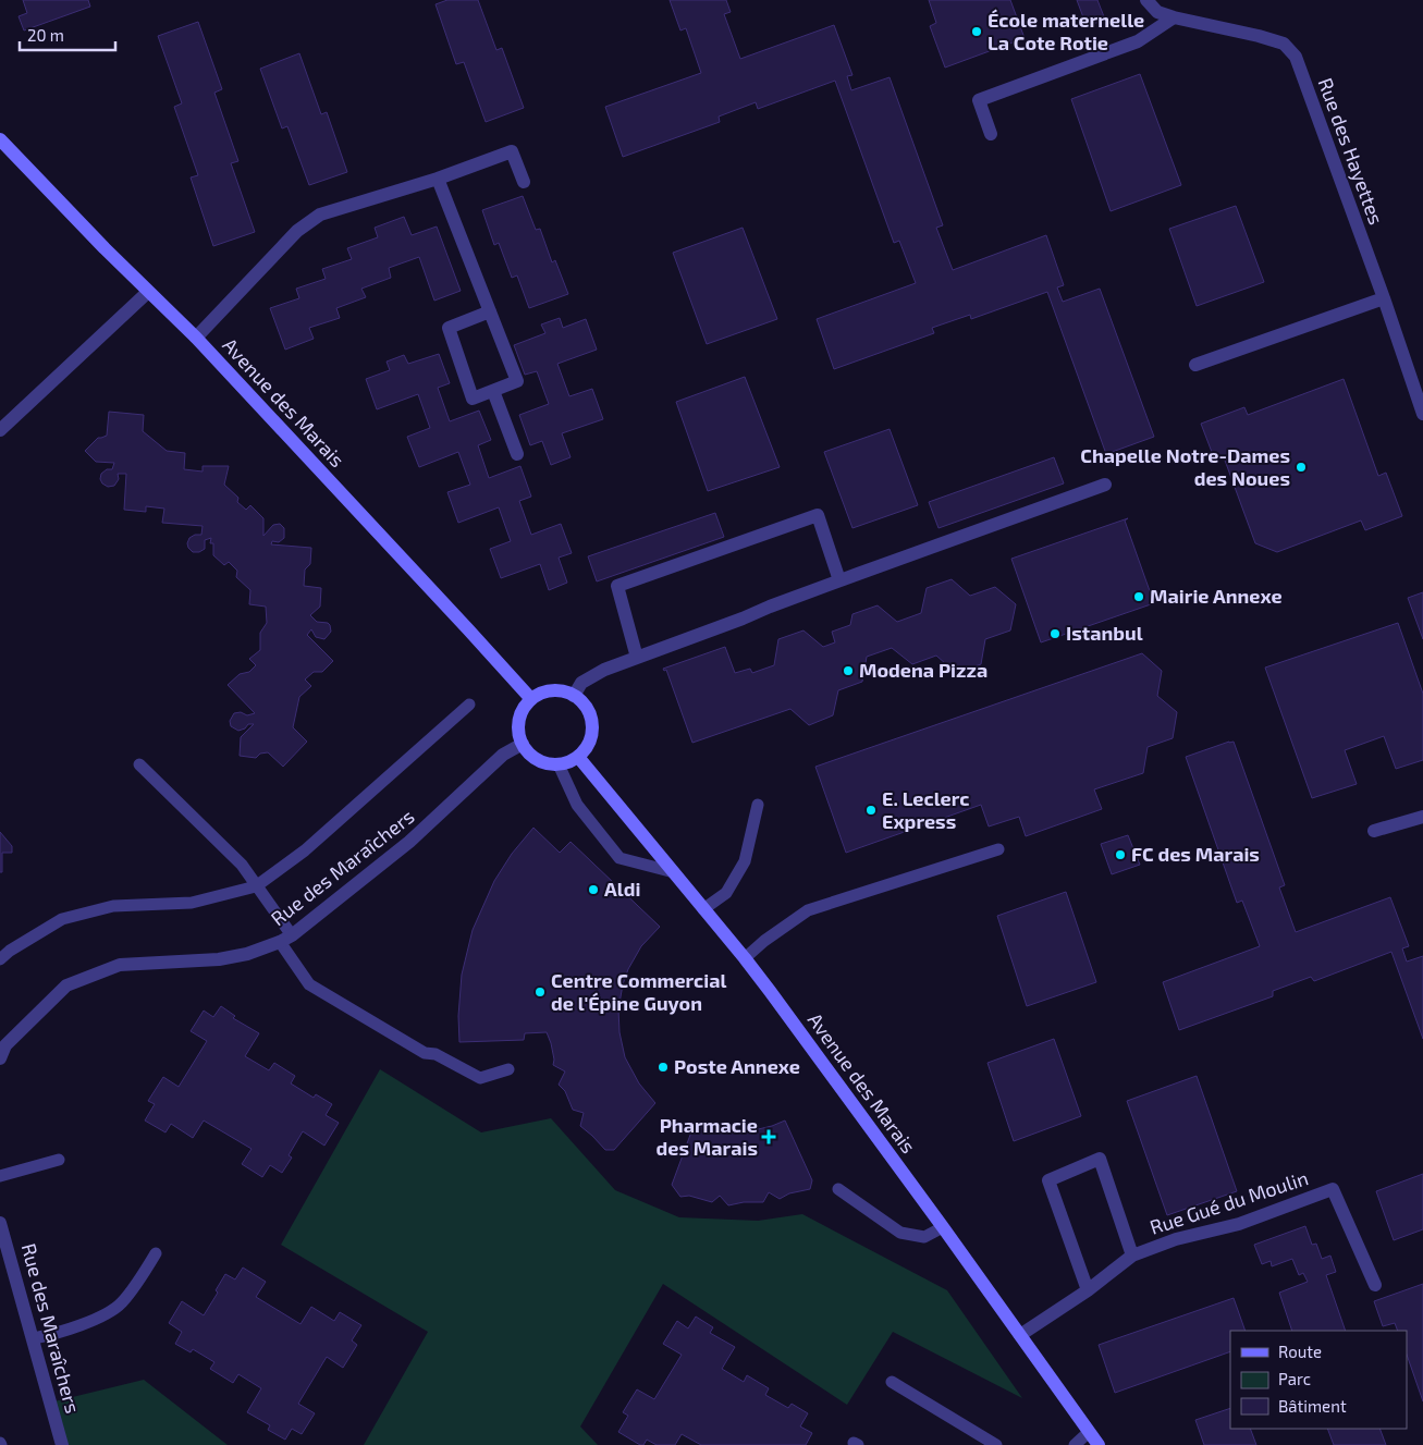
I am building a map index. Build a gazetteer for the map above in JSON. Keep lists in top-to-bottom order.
{
  "streets": {
    "street": [
      "Rue des Hayettes",
      "Avenue des Marais",
      "Rue des Maraîchers",
      "Rue Gué du Moulin"
    ]
  },
  "crossings": [
    ["Avenue des Marais", "Rue des Maraîchers"],
    ["Avenue des Marais", "Rue Gué du Moulin"]
  ],
  "places": {
    "other": [
      "École maternelle La Cote Rotie",
      "Chapelle Notre-Dames des Noues",
      "Mairie Annexe",
      "Istanbul",
      "Modena Pizza",
      "E. Leclerc Express",
      "FC des Marais",
      "Aldi",
      "Centre Commercial de l'Épine Guyon",
      "Poste Annexe"
    ],
    "health": ["Pharmacie des Marais"]
  },
  "legend": ["Route", "Parc", "Bâtiment"],
  "scale_bar": "20 m"
}
